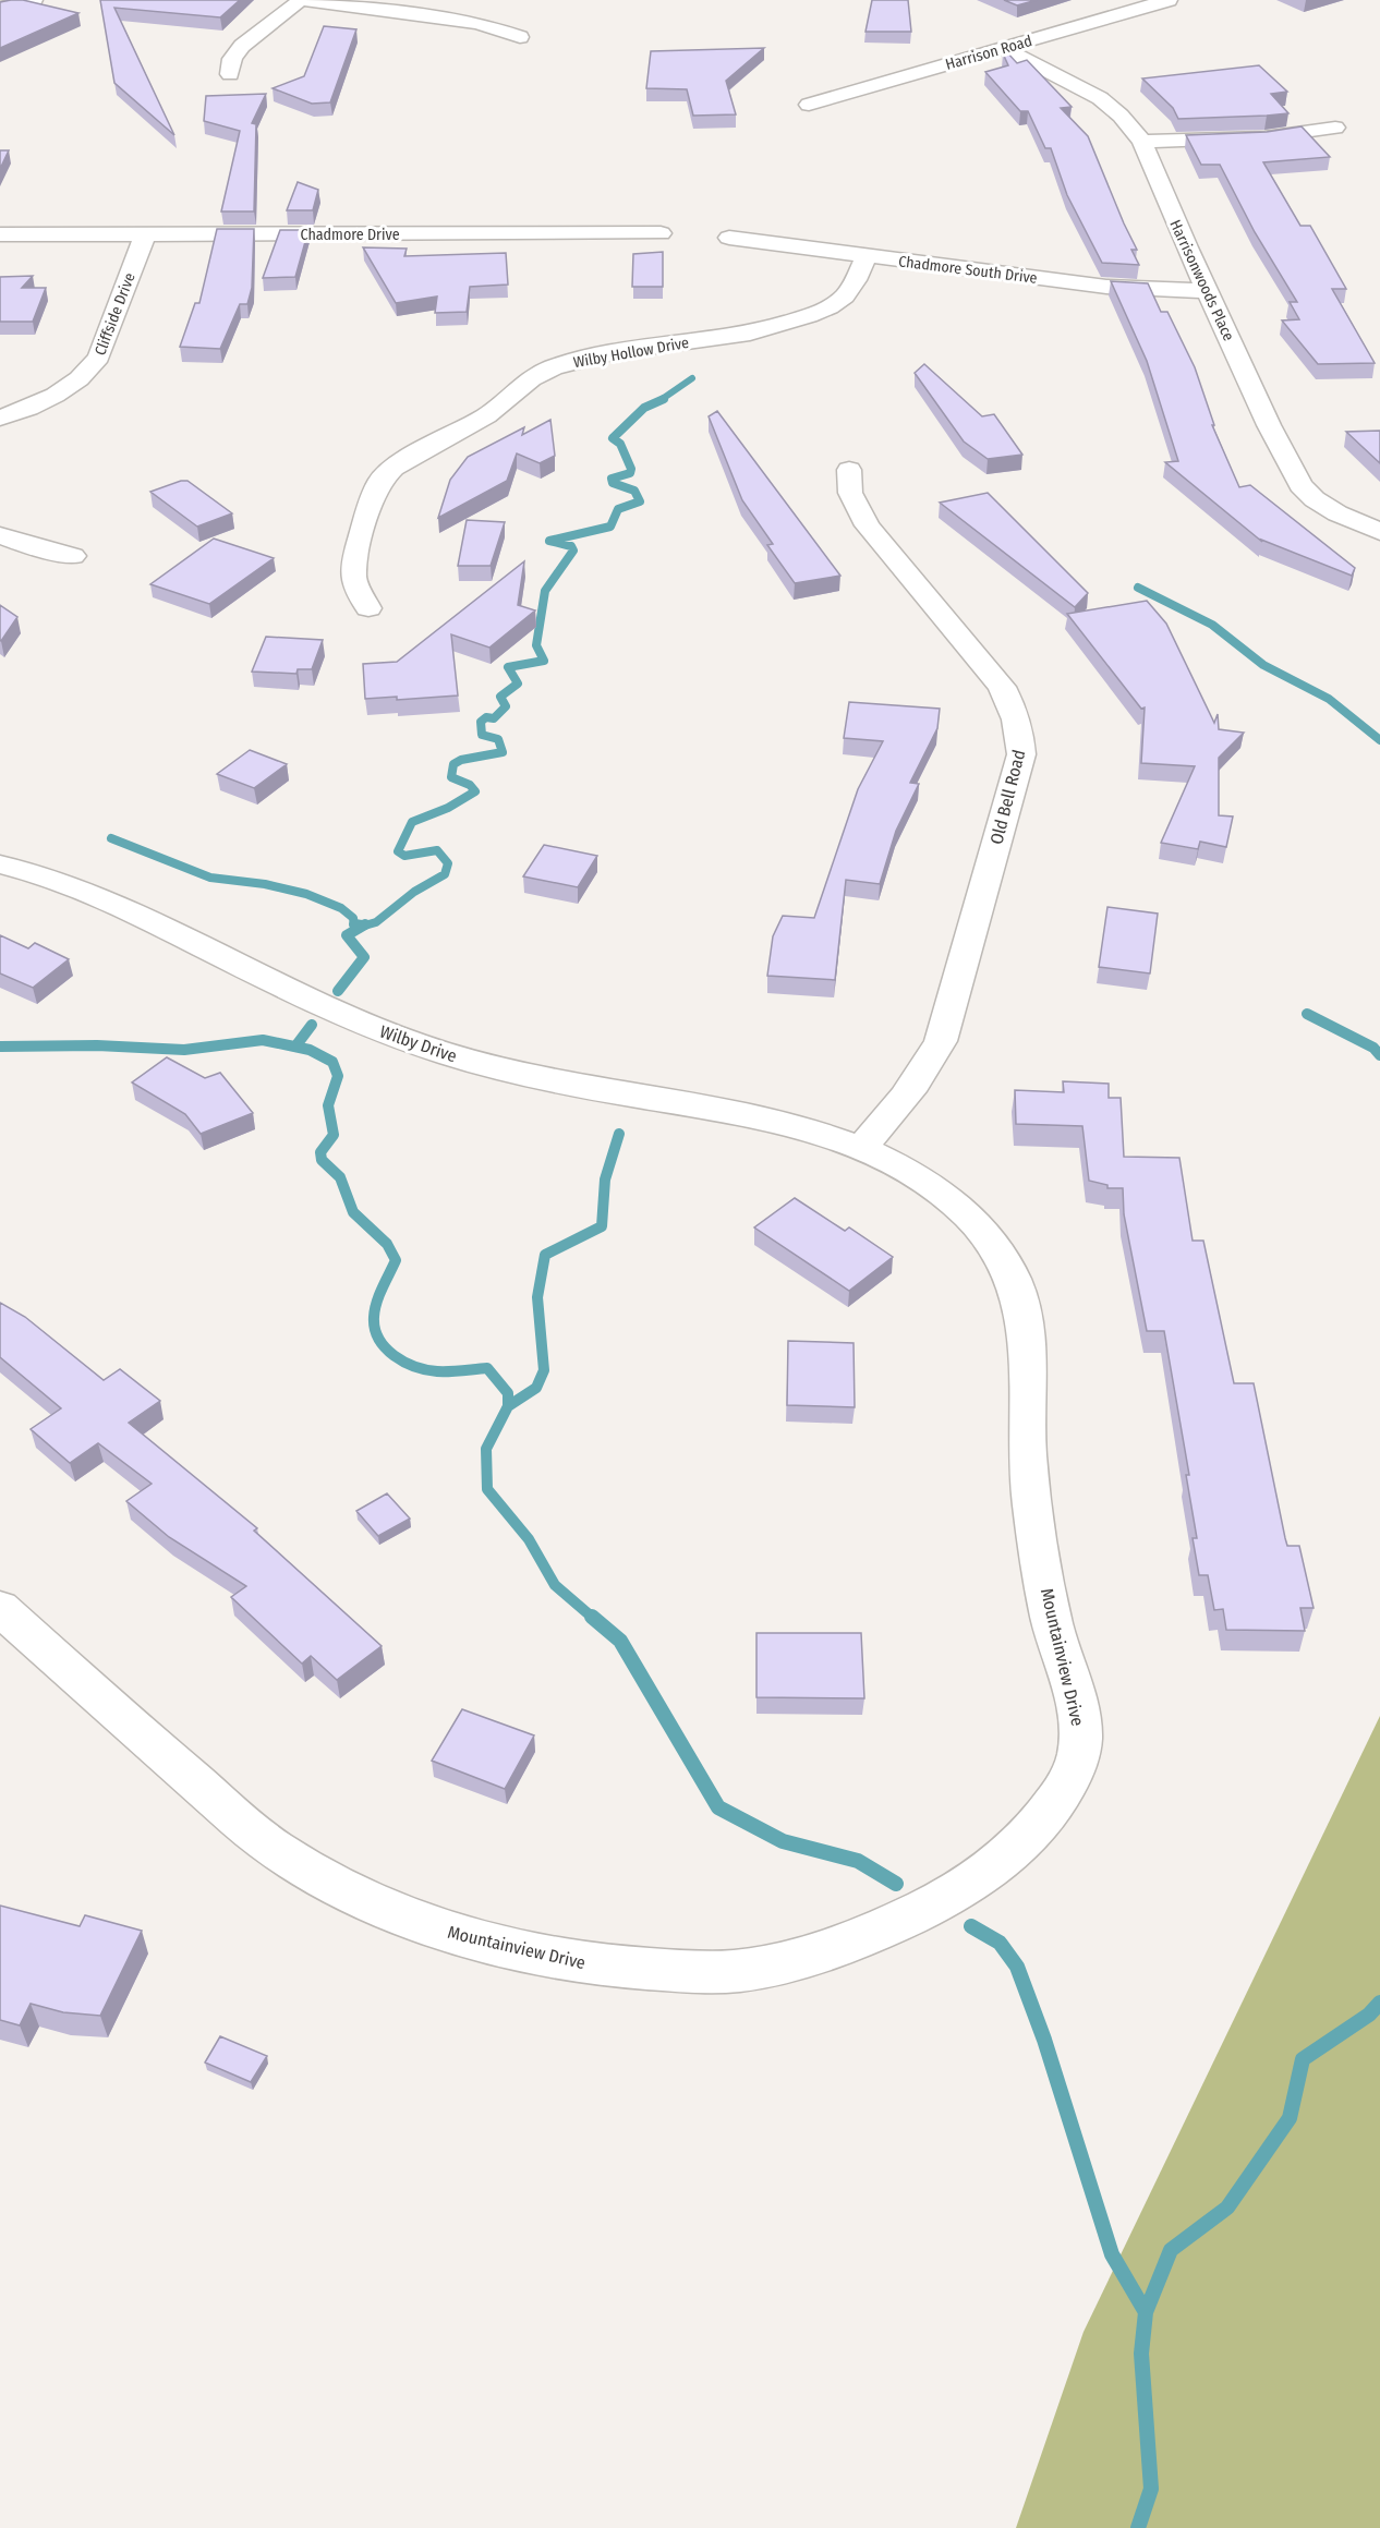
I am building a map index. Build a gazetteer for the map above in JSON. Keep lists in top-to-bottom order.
{
  "streets": {
    "street": [
      "Harrison Road",
      "Chadmore Drive",
      "Chadmore South Drive",
      "Harrisonwoods Place",
      "Cliffside Drive",
      "Wilby Hollow Drive",
      "Old Bell Road",
      "Wilby Drive",
      "Mountainview Drive"
    ]
  },
  "crossings": [
    ["Harrison Road", "Harrisonwoods Place"],
    ["Chadmore Drive", "Cliffside Drive"],
    ["Chadmore South Drive", "Harrisonwoods Place"],
    ["Chadmore South Drive", "Wilby Hollow Drive"],
    ["Old Bell Road", "Wilby Drive"],
    ["Old Bell Road", "Mountainview Drive"],
    ["Wilby Drive", "Mountainview Drive"]
  ]
}
